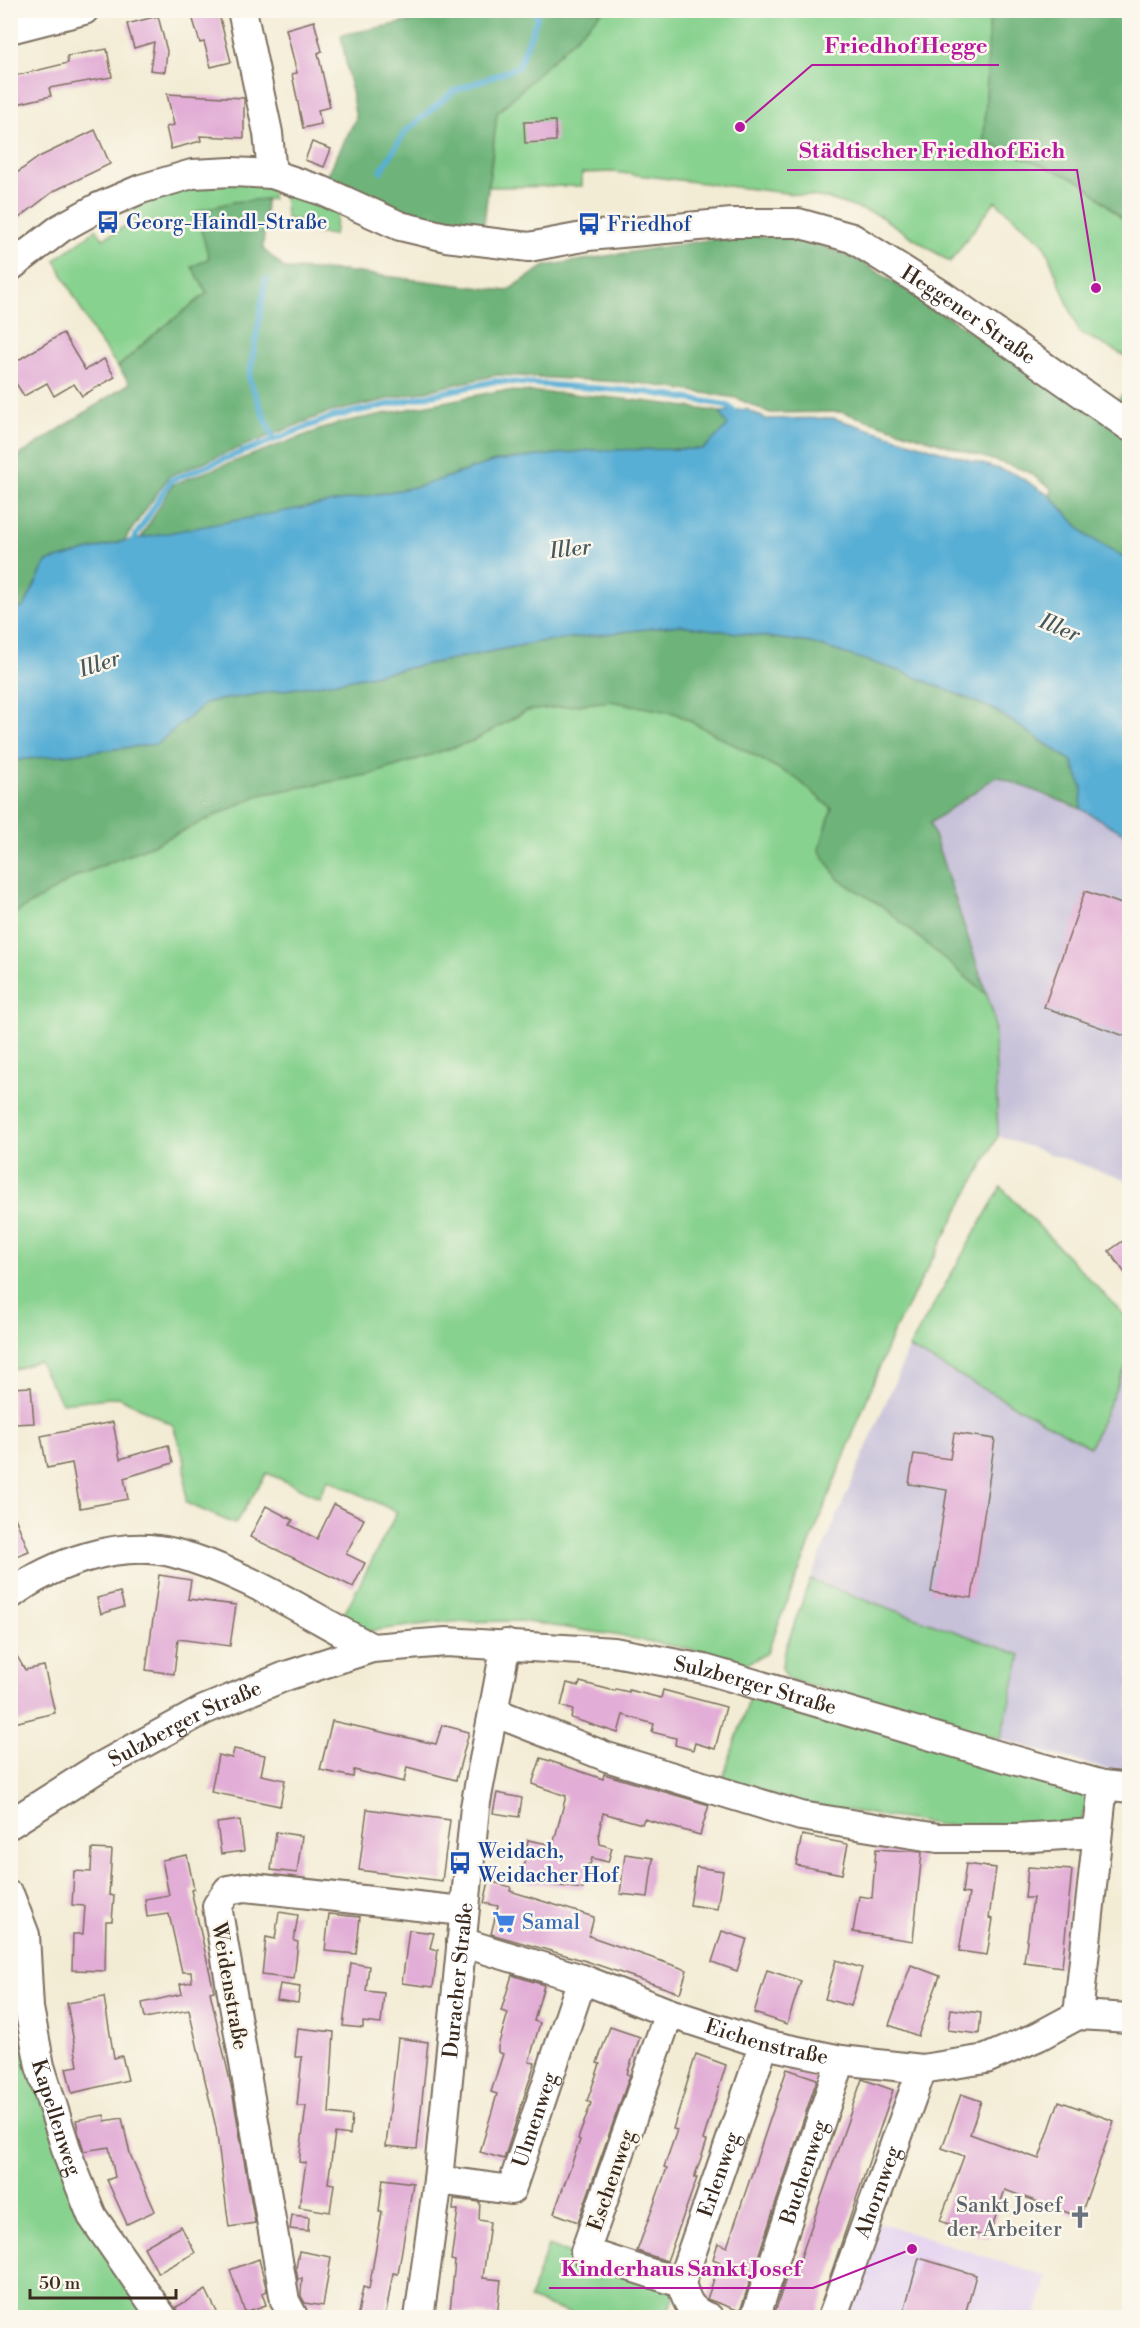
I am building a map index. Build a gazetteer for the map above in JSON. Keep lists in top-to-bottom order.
{
  "streets": {
    "street": [
      "Heggener Straße",
      "Sulzberger Straße",
      "Duracher Straße",
      "Weidenstraße",
      "Eichenstraße",
      "Kapellenweg",
      "Ulmenweg",
      "Buchenweg",
      "Erlenweg",
      "Eschenweg",
      "Ahornweg"
    ]
  },
  "crossings": [
    ["Sulzberger Straße", "Duracher Straße"],
    ["Duracher Straße", "Weidenstraße"],
    ["Duracher Straße", "Eichenstraße"],
    ["Duracher Straße", "Ulmenweg"],
    ["Eichenstraße", "Ulmenweg"],
    ["Eichenstraße", "Buchenweg"],
    ["Eichenstraße", "Erlenweg"],
    ["Eichenstraße", "Eschenweg"],
    ["Eichenstraße", "Ahornweg"],
    ["Erlenweg", "Eschenweg"]
  ],
  "water": ["Iller"],
  "places": {
    "other": ["Friedhof Hegge", "Städtischer Friedhof Eich", "Kinderhaus Sankt Josef"],
    "bus stop": ["Georg-Haindl-Straße", "Friedhof", "Weidach, Weidacher Hof"],
    "supermarket": ["Samal"],
    "church": ["Sankt Josef der Arbeiter"]
  },
  "scale_bar": "50 m"
}
